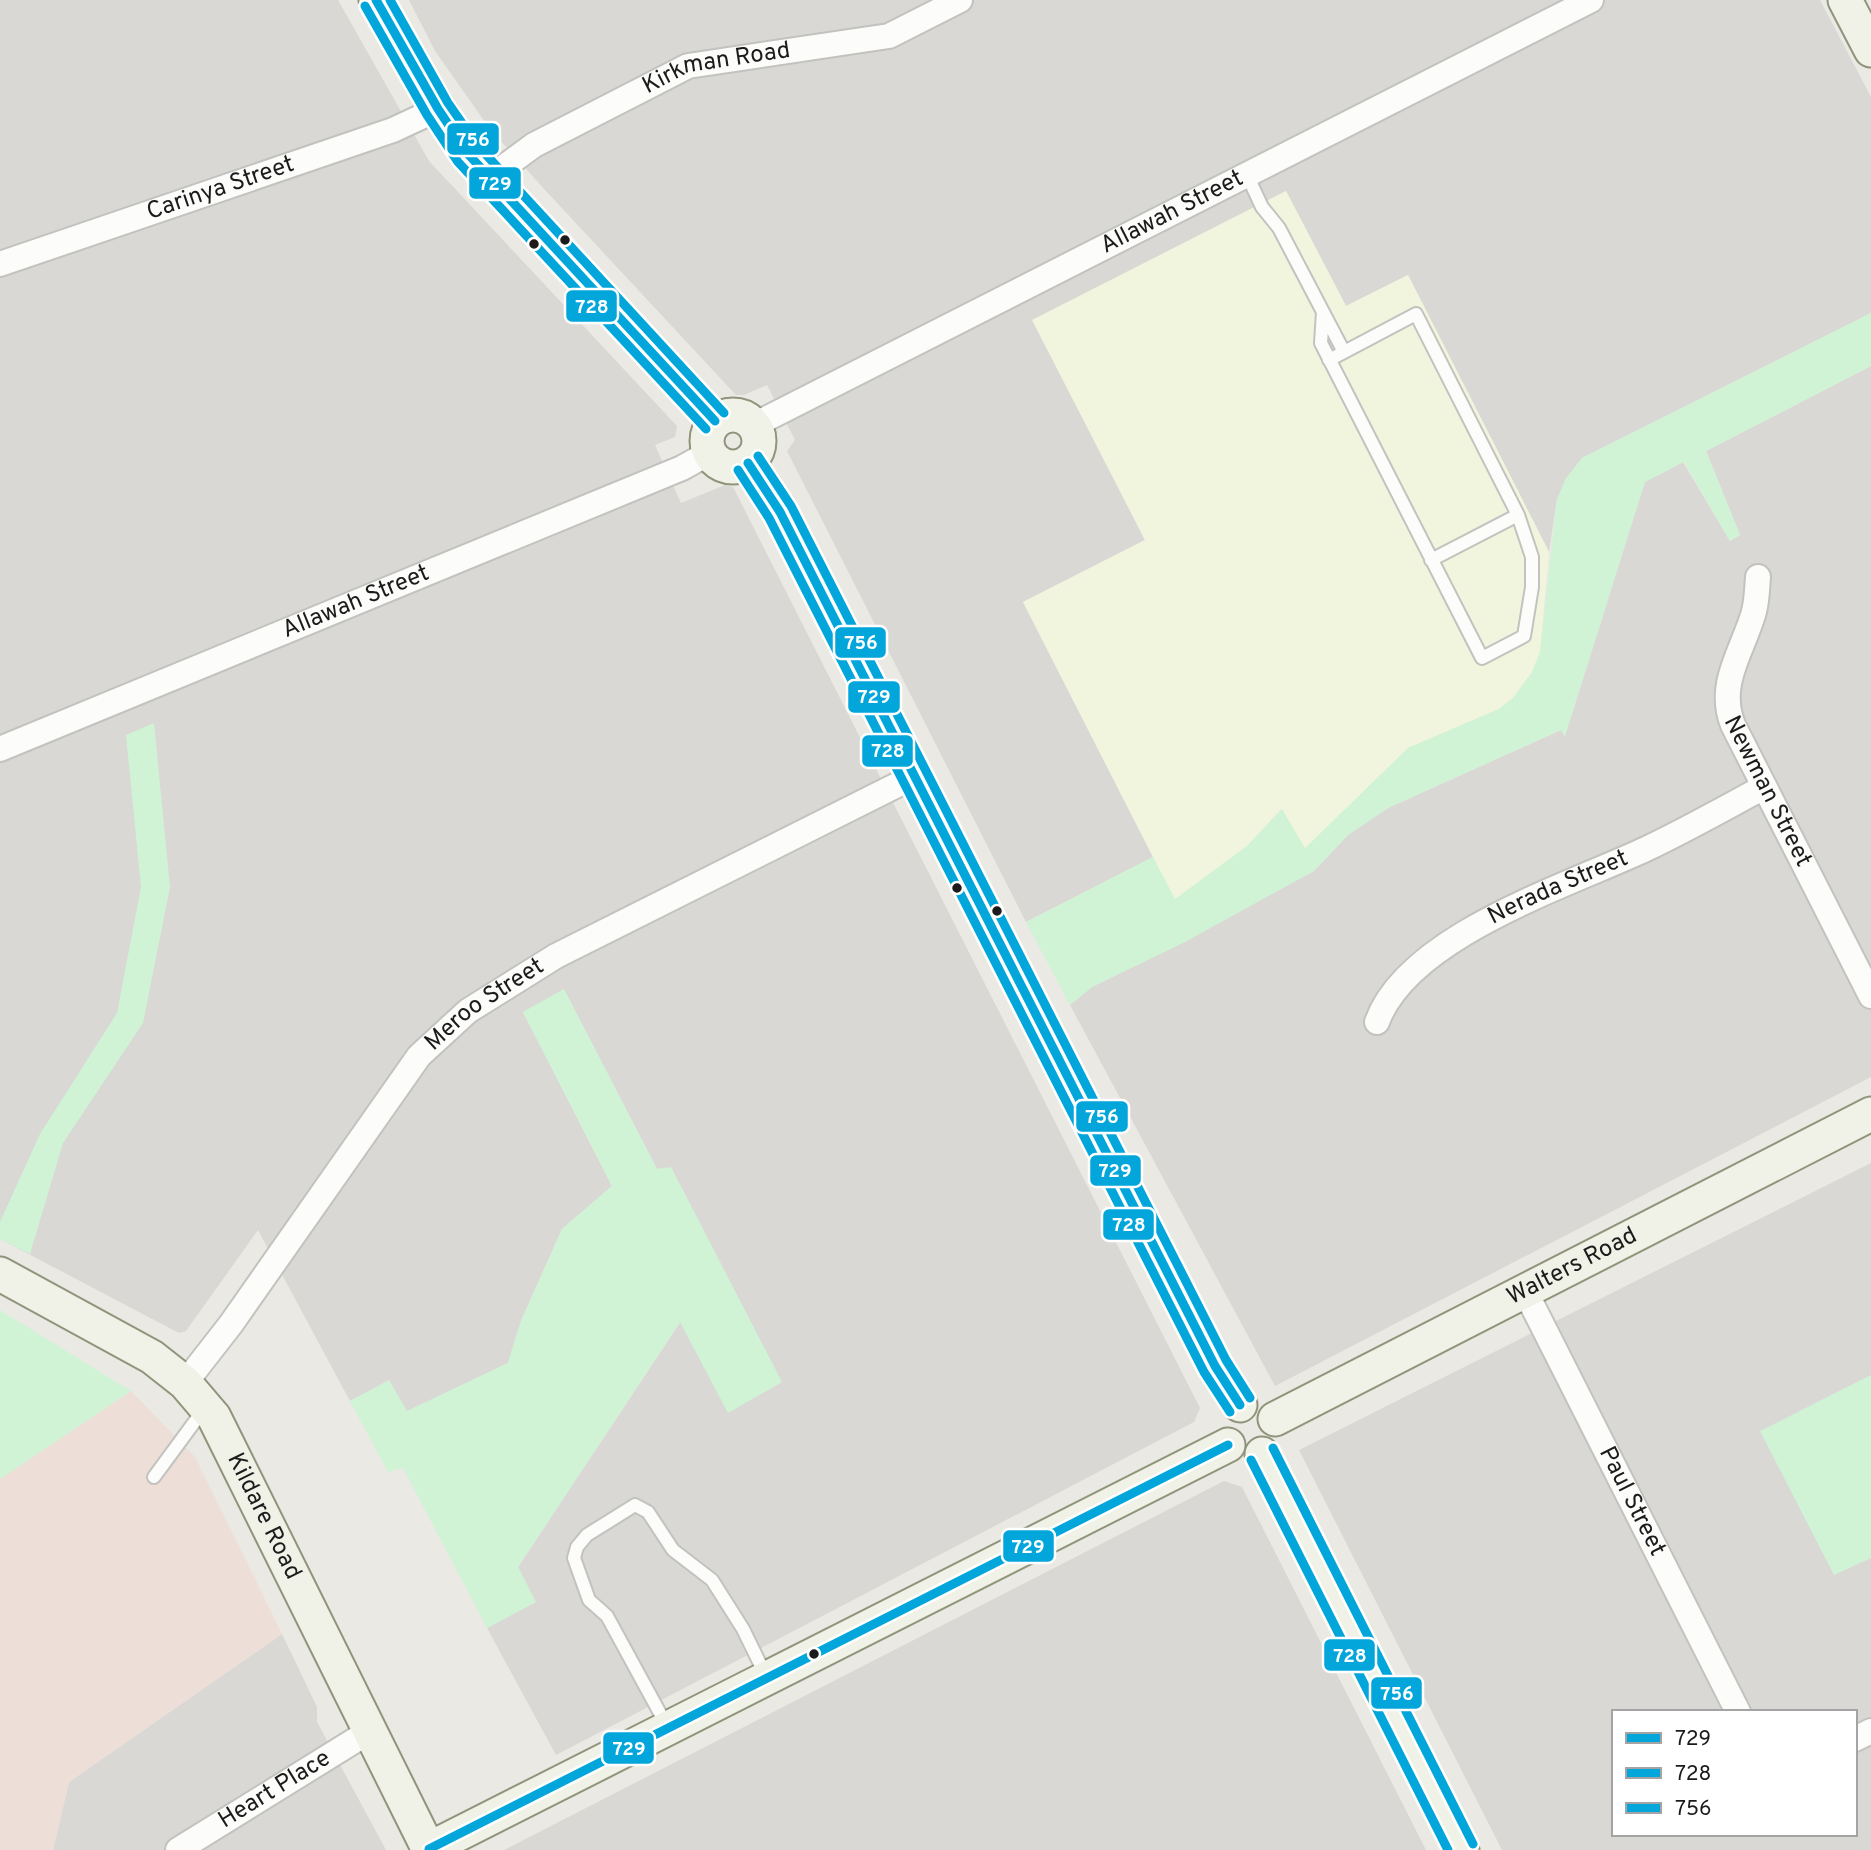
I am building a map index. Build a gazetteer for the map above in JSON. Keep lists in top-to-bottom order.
{
  "streets": {
    "main road": ["Walters Road", "Kildare Road"],
    "street": [
      "Kirkman Road",
      "Carinya Street",
      "Allawah Street",
      "Newman Street",
      "Nerada Street",
      "Meroo Street",
      "Paul Street",
      "Heart Place"
    ]
  },
  "crossings": [
    ["Newman Street", "Nerada Street"],
    ["Meroo Street", "Kildare Road"],
    ["Walters Road", "Paul Street"],
    ["Kildare Road", "Heart Place"]
  ],
  "lines": ["transit line 729", "transit line 756", "transit line 728"],
  "legend": ["729", "728", "756"]
}
